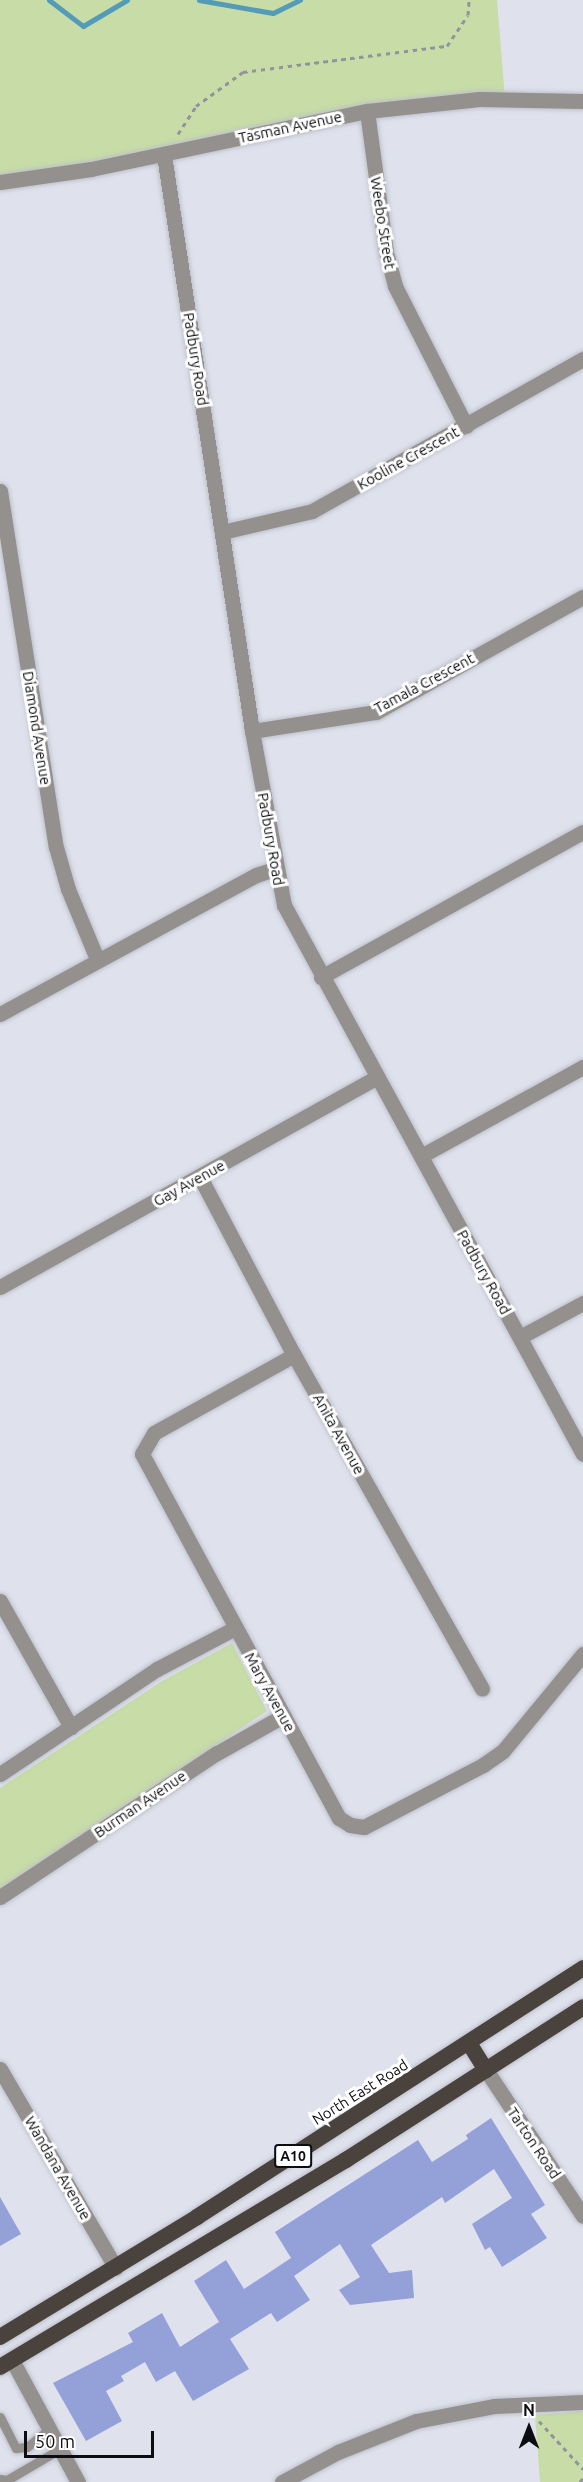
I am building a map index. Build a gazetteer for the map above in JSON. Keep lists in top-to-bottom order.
{
  "streets": {
    "highway": ["North East Road", "A10"],
    "street": [
      "Tasman Avenue",
      "Weebo Street",
      "Padbury Road",
      "Kooline Crescent",
      "Tamala Crescent",
      "Diamond Avenue",
      "Gay Avenue",
      "Anita Avenue",
      "Mary Avenue",
      "Burman Avenue",
      "Tarton Road",
      "Wandana Avenue"
    ]
  },
  "crossings": [
    ["Tasman Avenue", "Weebo Street"],
    ["Tasman Avenue", "Padbury Road"],
    ["Weebo Street", "Kooline Crescent"],
    ["Padbury Road", "Kooline Crescent"],
    ["Padbury Road", "Tamala Crescent"],
    ["Padbury Road", "Gay Avenue"],
    ["Gay Avenue", "Anita Avenue"],
    ["Anita Avenue", "Mary Avenue"],
    ["Mary Avenue", "Burman Avenue"],
    ["North East Road", "Wandana Avenue"],
    ["Tarton Road", "A10"]
  ],
  "scale_bar": "50 m",
  "north": "top"
}
